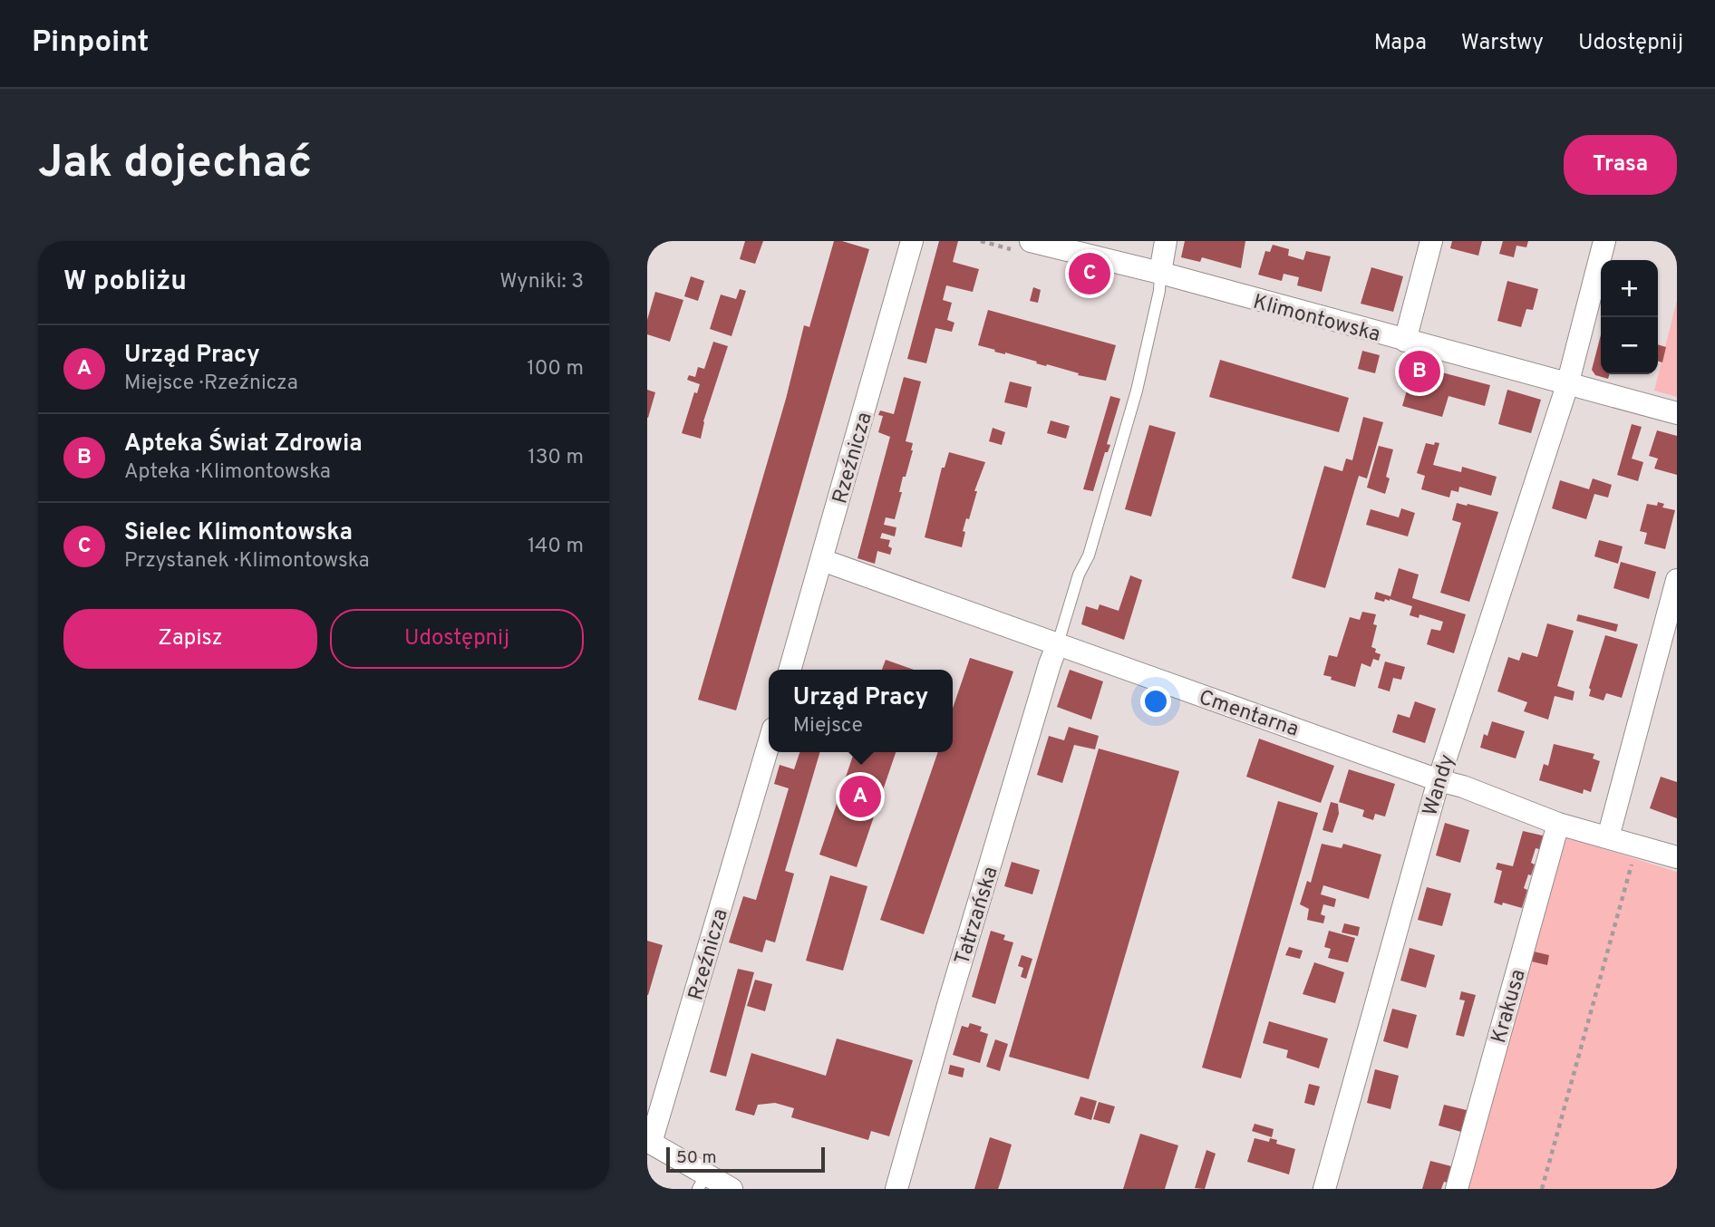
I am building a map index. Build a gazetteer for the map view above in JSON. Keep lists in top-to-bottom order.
{
  "streets": {
    "street": [
      "Klimontowska",
      "Rzeźnicza",
      "Cmentarna",
      "Wandy",
      "Tatrzańska",
      "Krakusa"
    ]
  },
  "crossings": [
    ["Klimontowska", "Wandy"],
    ["Rzeźnicza", "Cmentarna"],
    ["Cmentarna", "Wandy"],
    ["Cmentarna", "Tatrzańska"],
    ["Cmentarna", "Krakusa"]
  ],
  "scale_bar": "50 m",
  "page": {
    "header": "Pinpoint",
    "nav": ["Mapa", "Warstwy", "Udostępnij"],
    "buttons": [
      "Trasa",
      ["Zapisz", "Udostępnij"]
    ],
    "title": "Jak dojechać",
    "heading": ["W pobliżu", "Wyniki: 3"],
    "pins": ["C", "B", "A"],
    "map_buttons": ["+", "−"],
    "list": [
      {
        "mark": "A",
        "name": "Urząd Pracy",
        "note": "Miejsce · Rzeźnicza",
        "value": "100 m"
      },
      {
        "mark": "B",
        "name": "Apteka Świat Zdrowia",
        "note": "Apteka · Klimontowska",
        "value": "130 m"
      },
      {
        "mark": "C",
        "name": "Sielec Klimontowska",
        "note": "Przystanek · Klimontowska",
        "value": "140 m"
      }
    ],
    "popup": ["Urząd Pracy", "Miejsce"],
    "scale": "50 m"
  }
}
